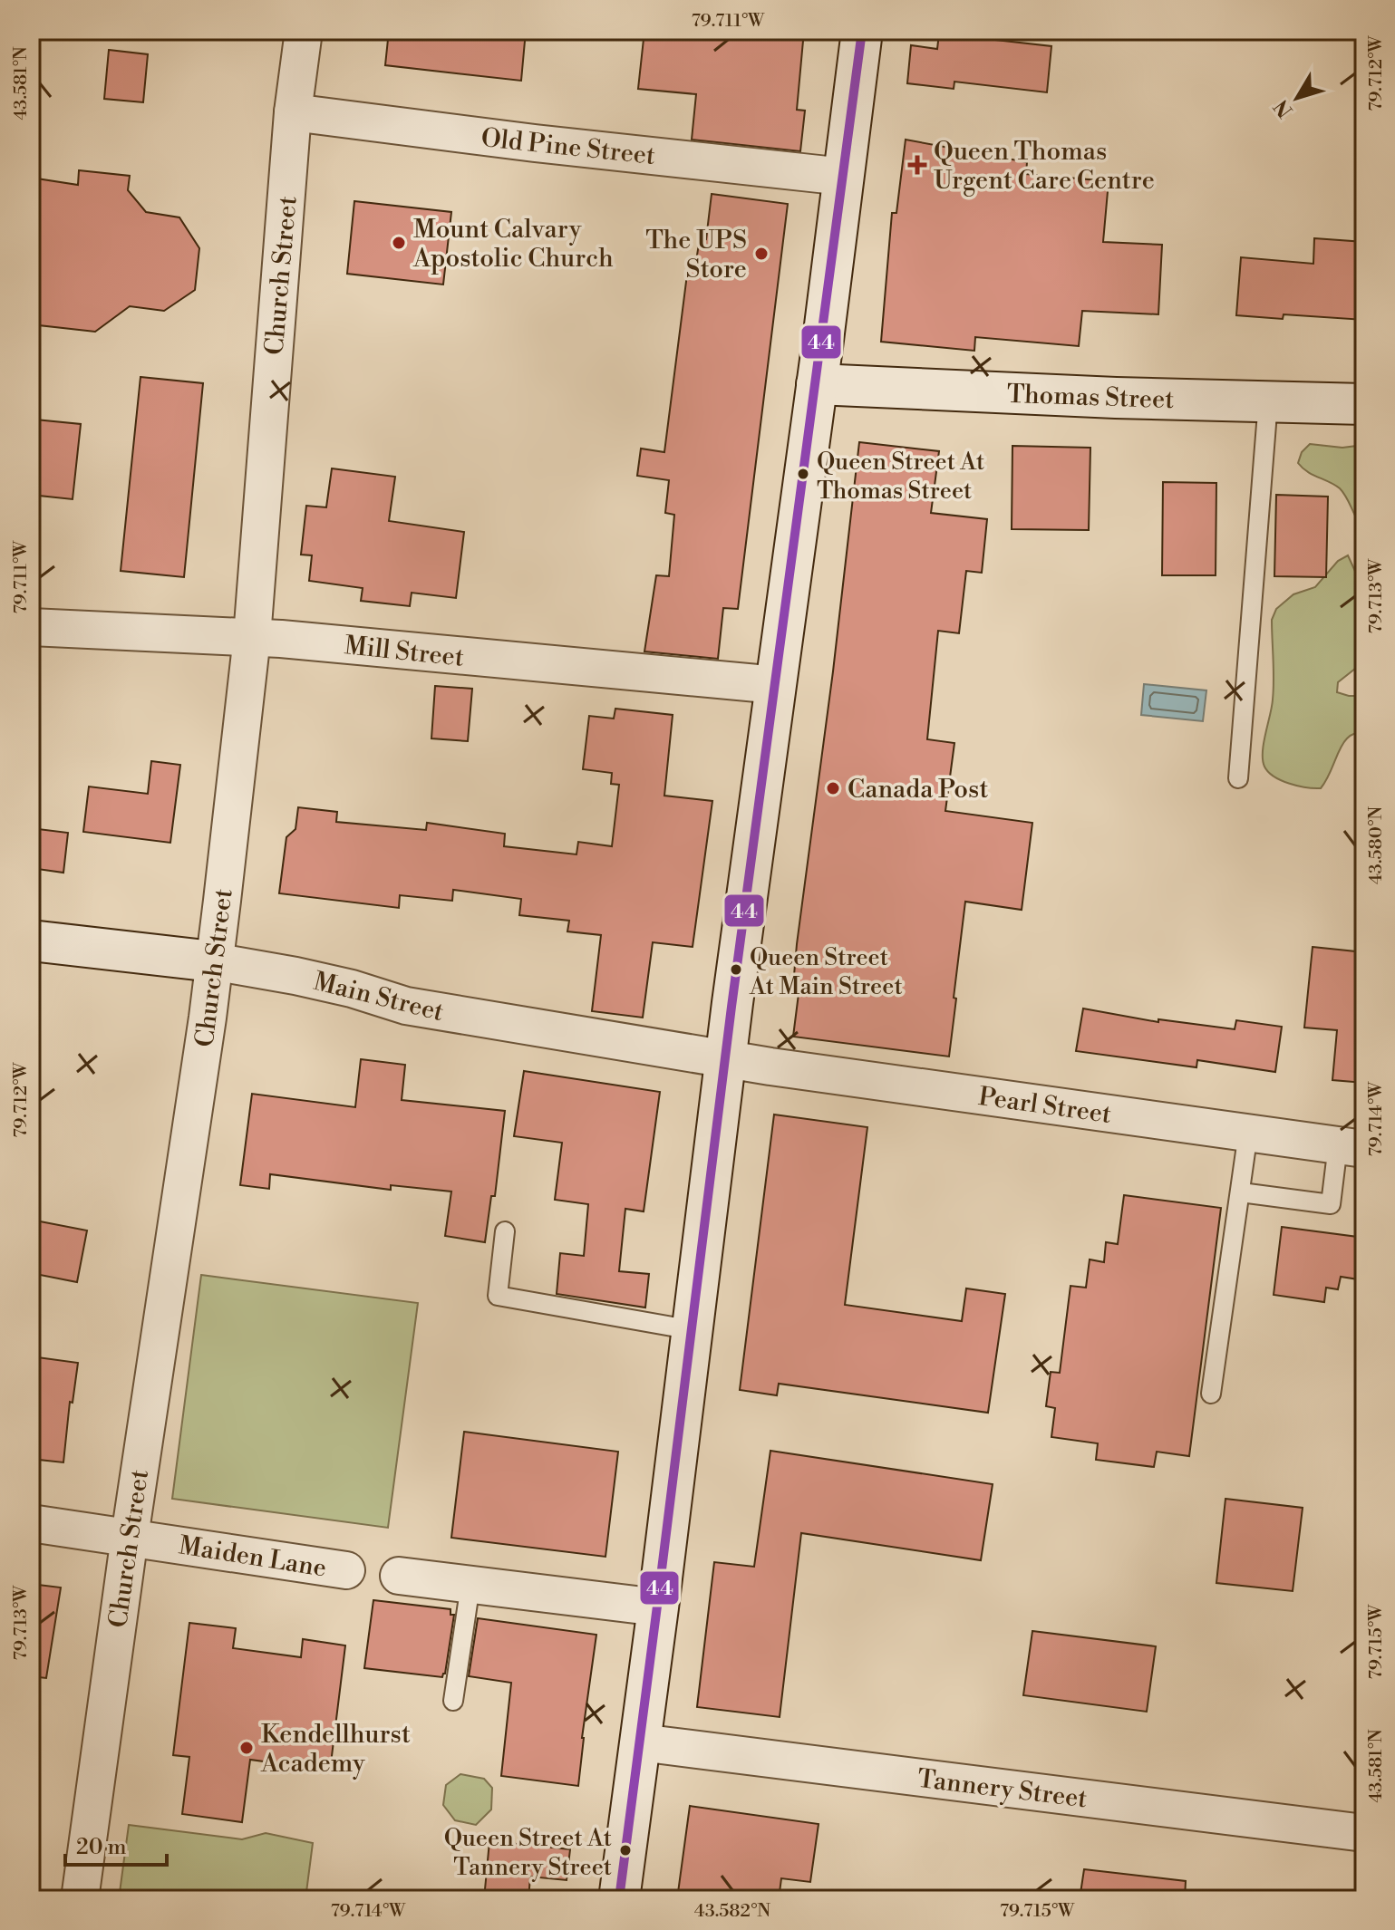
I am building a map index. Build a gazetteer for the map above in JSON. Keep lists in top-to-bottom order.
{
  "streets": {
    "main road": ["Thomas Street", "Main Street"],
    "street": [
      "Old Pine Street",
      "Church Street",
      "Mill Street",
      "Pearl Street",
      "Maiden Lane",
      "Tannery Street"
    ]
  },
  "crossings": [
    ["Old Pine Street", "Church Street"],
    ["Church Street", "Mill Street"],
    ["Church Street", "Main Street"],
    ["Church Street", "Maiden Lane"],
    ["Main Street", "Pearl Street"]
  ],
  "places": {
    "health": ["Queen Thomas Urgent Care Centre"],
    "other": [
      "Mount Calvary Apostolic Church",
      "The UPS Store",
      "Queen Street At Thomas Street",
      "Canada Post",
      "Queen Street At Main Street",
      "Kendellhurst Academy",
      "Queen Street At Tannery Street"
    ]
  },
  "lines": ["transit line 44"],
  "scale_bar": "20 m",
  "north": "bottom left",
  "coordinates": [
    "79.711°W",
    "79.712°W",
    "43.581°N",
    "79.713°W",
    "43.580°N",
    "79.714°W",
    "79.715°W",
    "43.582°N"
  ]
}
